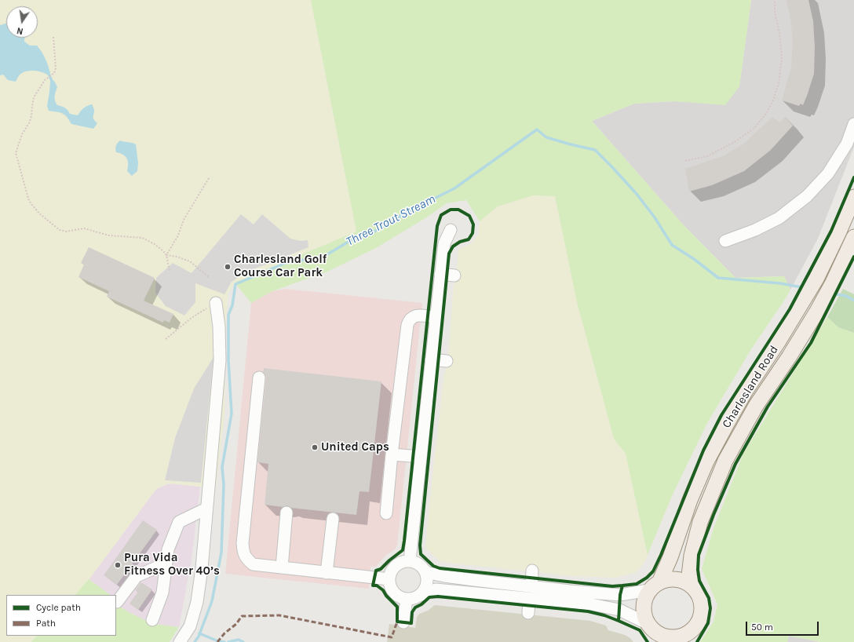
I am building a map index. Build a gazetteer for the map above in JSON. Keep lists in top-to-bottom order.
{
  "streets": {
    "main road": ["Charlesland Road"]
  },
  "water": ["Three Trout Stream"],
  "places": ["Charlesland Golf Course Car Park", "United Caps", "Pura Vida Fitness Over 40’s"],
  "legend": ["Cycle path", "Path"],
  "scale_bar": "50 m",
  "north": "bottom"
}
